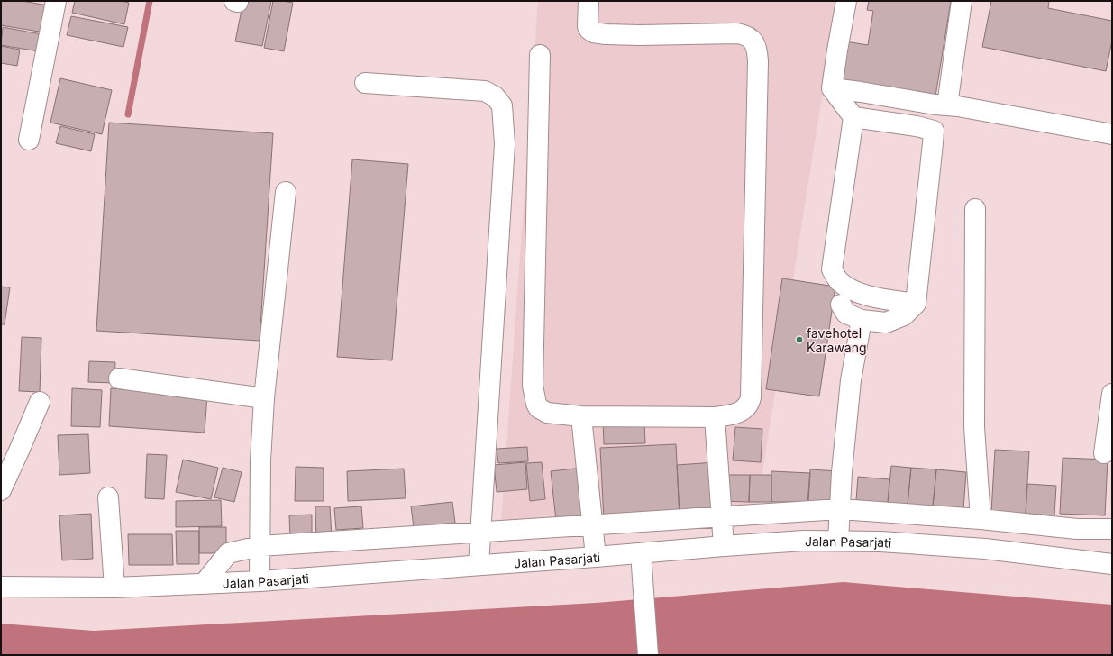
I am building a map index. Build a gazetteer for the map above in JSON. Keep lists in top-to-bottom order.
{
  "streets": {
    "street": ["Jalan Pasarjati"]
  },
  "places": ["favehotel Karawang"]
}
